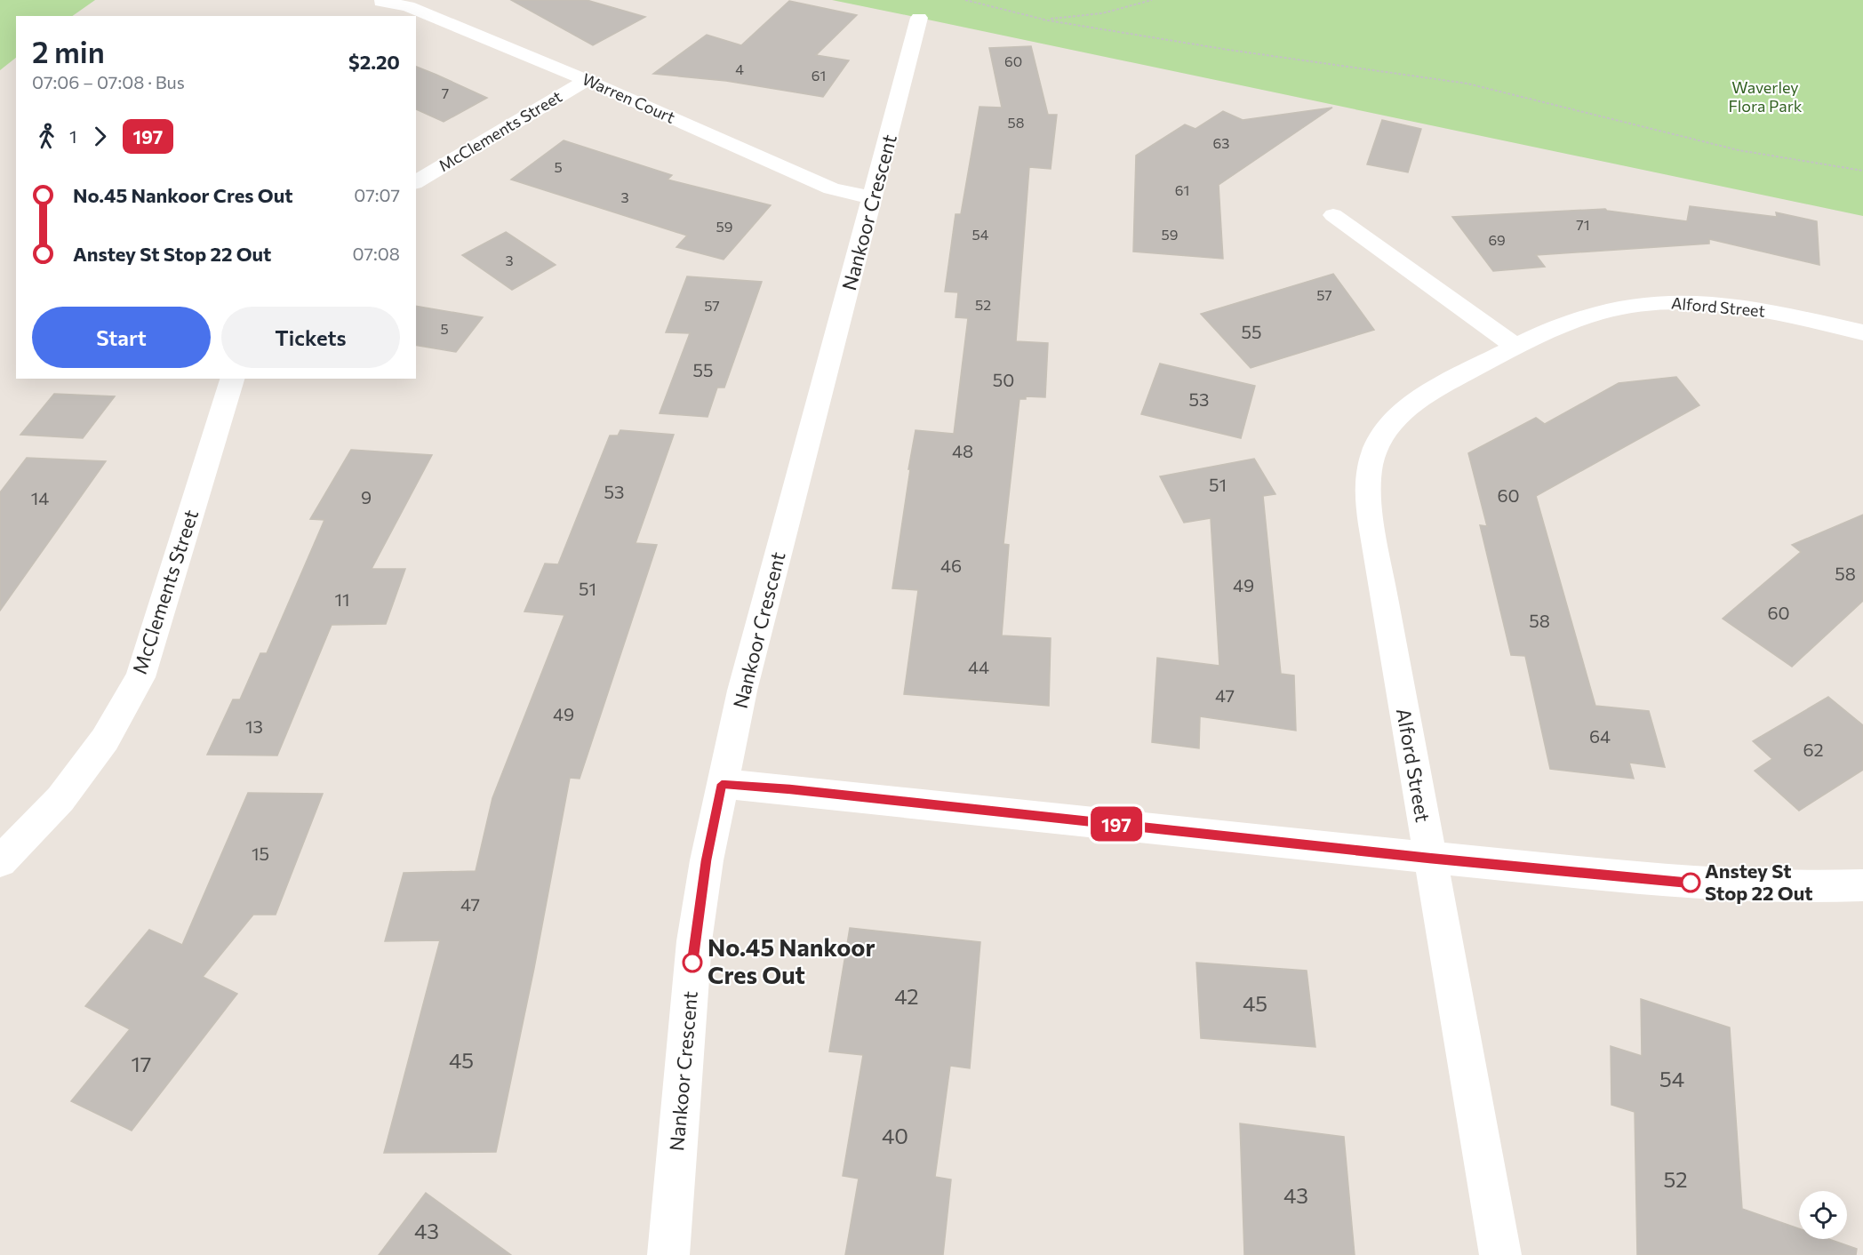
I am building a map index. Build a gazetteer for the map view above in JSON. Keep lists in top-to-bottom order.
{
  "streets": {
    "street": [
      "Warren Court",
      "McClements Street",
      "Nankoor Crescent",
      "Alford Street"
    ]
  },
  "crossings": [
    ["Warren Court", "McClements Street"],
    ["Warren Court", "Nankoor Crescent"]
  ],
  "parks": ["Waverley Flora Park"],
  "places": ["Anstey St Stop 22 Out", "No.45 Nankoor Cres Out"],
  "lines": ["bus line 197"],
  "house_numbers": [
    "60",
    "4",
    "61",
    "7",
    "58",
    "63",
    "5",
    "61",
    "3",
    "71",
    "59",
    "54",
    "59",
    "69",
    "3",
    "57",
    "52",
    "57",
    "5",
    "55",
    "55",
    "50",
    "53",
    "48",
    "51",
    "53",
    "60",
    "9",
    "14",
    "46",
    "58",
    "49",
    "51",
    "11",
    "60",
    "58",
    "44",
    "47",
    "49",
    "13",
    "64",
    "62",
    "15",
    "47",
    "42",
    "45",
    "45",
    "17",
    "54",
    "40",
    "52",
    "43",
    "43"
  ],
  "page": {
    "on_map": "197",
    "heading": ["2 min", "07:06 – 07:08 · Bus", "$2.20"],
    "legs": ["1", "197"],
    "list": [
      {
        "name": "No.45 Nankoor Cres Out",
        "value": "07:07"
      },
      {
        "name": "Anstey St Stop 22 Out",
        "value": "07:08"
      }
    ],
    "buttons": ["Start", "Tickets"]
  }
}
